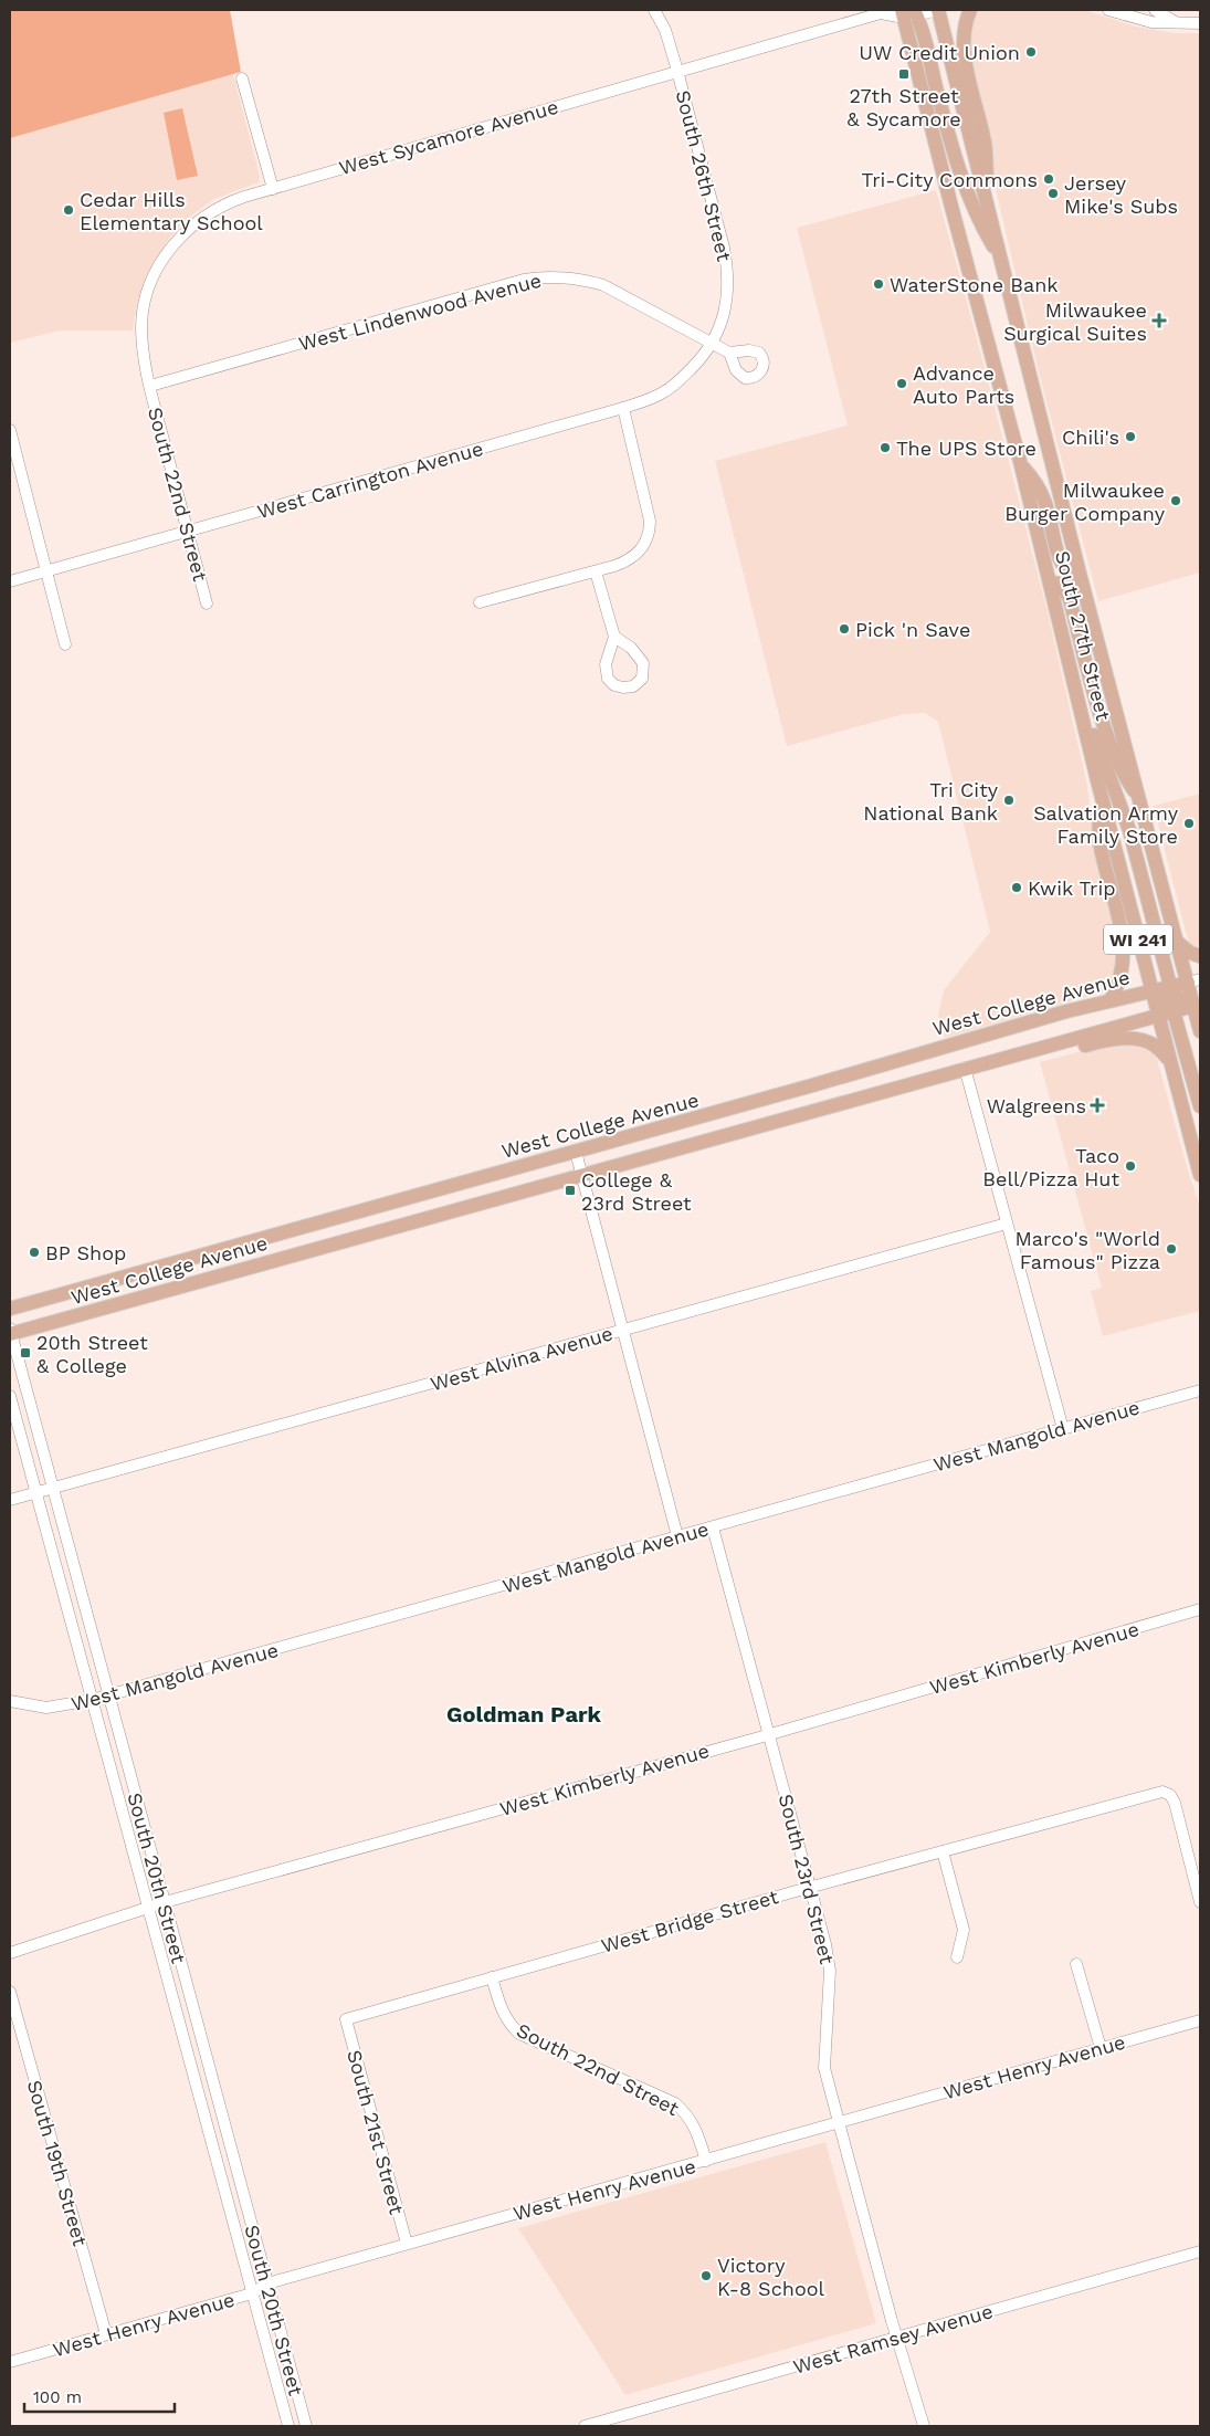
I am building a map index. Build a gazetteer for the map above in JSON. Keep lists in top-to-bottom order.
{
  "streets": {
    "main road": ["South 27th Street", "WI 241", "West College Avenue"],
    "street": [
      "West Sycamore Avenue",
      "South 26th Street",
      "West Lindenwood Avenue",
      "West Carrington Avenue",
      "South 22nd Street",
      "West Alvina Avenue",
      "West Mangold Avenue",
      "West Kimberly Avenue",
      "South 20th Street",
      "South 23rd Street",
      "West Bridge Street",
      "West Henry Avenue",
      "South 21st Street",
      "South 19th Street",
      "West Ramsey Avenue"
    ]
  },
  "crossings": [
    ["West Sycamore Avenue", "South 26th Street"],
    ["West Sycamore Avenue", "West Lindenwood Avenue"],
    ["West Sycamore Avenue", "South 22nd Street"],
    ["West Sycamore Avenue", "South 27th Street"],
    ["South 26th Street", "West Lindenwood Avenue"],
    ["South 26th Street", "West Carrington Avenue"],
    ["West Lindenwood Avenue", "West Carrington Avenue"],
    ["West Lindenwood Avenue", "South 22nd Street"],
    ["West Carrington Avenue", "South 22nd Street"],
    ["South 22nd Street", "West Bridge Street"],
    ["South 22nd Street", "West Henry Avenue"],
    ["South 27th Street", "West College Avenue"],
    ["West College Avenue", "South 20th Street"],
    ["West Alvina Avenue", "South 20th Street"],
    ["West Mangold Avenue", "South 20th Street"],
    ["West Mangold Avenue", "South 23rd Street"],
    ["West Kimberly Avenue", "South 20th Street"],
    ["West Kimberly Avenue", "South 23rd Street"],
    ["South 20th Street", "West Henry Avenue"],
    ["South 23rd Street", "West Bridge Street"],
    ["South 23rd Street", "West Henry Avenue"],
    ["South 23rd Street", "West Ramsey Avenue"],
    ["West Bridge Street", "South 21st Street"],
    ["West Henry Avenue", "South 21st Street"],
    ["West Henry Avenue", "South 19th Street"]
  ],
  "districts": ["Goldman Park"],
  "places": {
    "other": [
      "UW Credit Union",
      "Tri-City Commons",
      "Jersey Mike's Subs",
      "Cedar Hills Elementary School",
      "WaterStone Bank",
      "Advance Auto Parts",
      "Chili's",
      "The UPS Store",
      "Milwaukee Burger Company",
      "Pick 'n Save",
      "Tri City National Bank",
      "Salvation Army Family Store",
      "Kwik Trip",
      "Taco Bell/Pizza Hut",
      "Marco's \"World Famous\" Pizza",
      "BP Shop",
      "Victory K-8 School"
    ],
    "transit": ["27th Street & Sycamore", "College & 23rd Street", "20th Street & College"],
    "health": ["Milwaukee Surgical Suites", "Walgreens"]
  },
  "scale_bar": "100 m"
}
